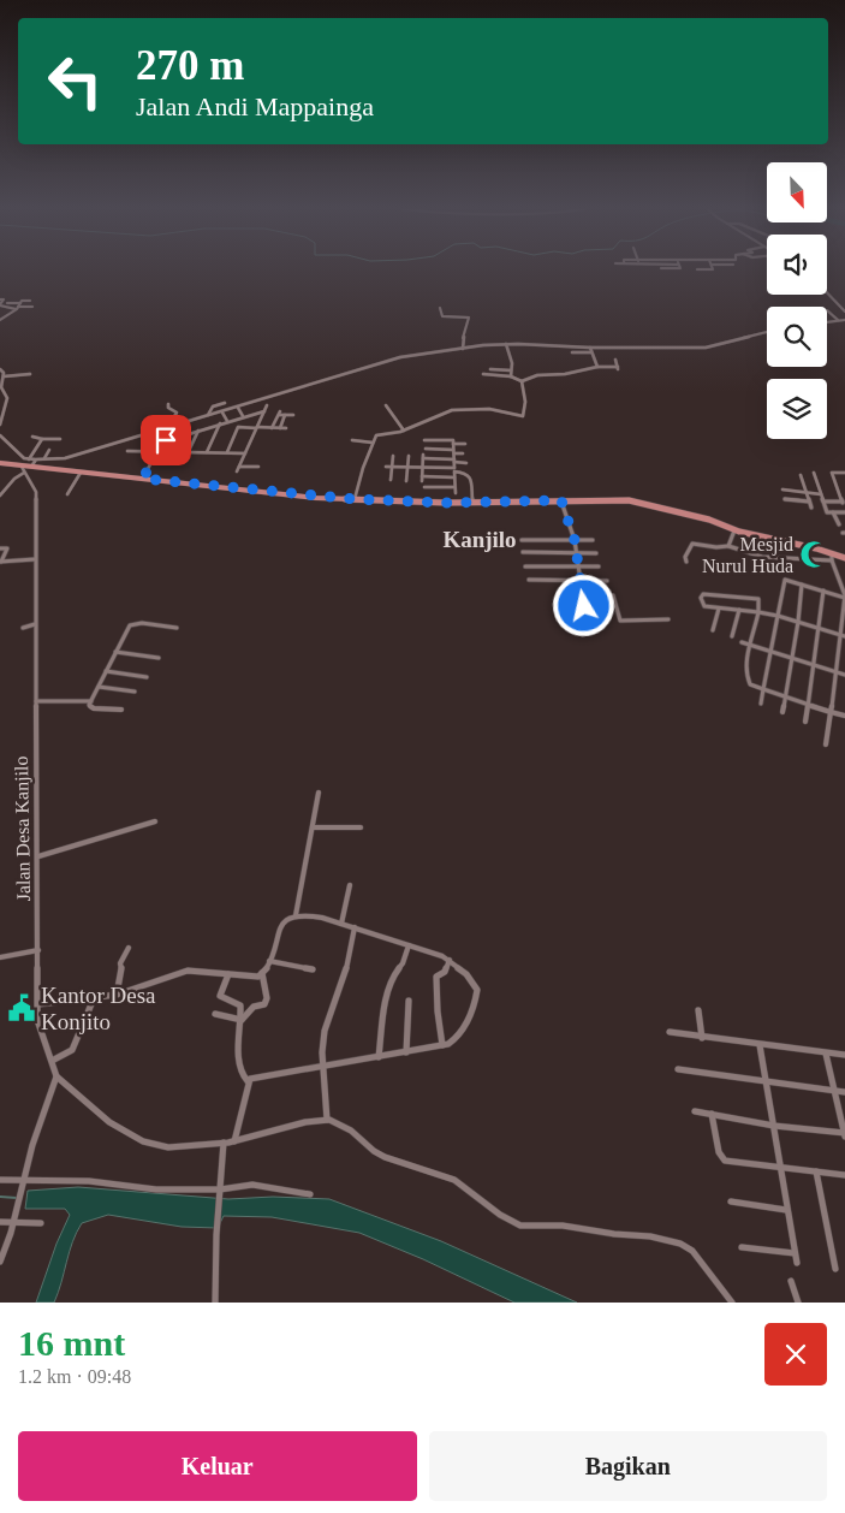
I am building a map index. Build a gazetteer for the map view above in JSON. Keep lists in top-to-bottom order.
{
  "streets": {
    "street": ["Jalan Desa Kanjilo"]
  },
  "districts": ["Kanjilo"],
  "places": {
    "mosque": ["Mesjid Nurul Huda"],
    "public building": ["Kantor Desa Konjito"]
  },
  "north": "bottom right",
  "page": {
    "turn": ["270 m", "Jalan Andi Mappainga"],
    "heading": ["16 mnt", "1.2 km · 09:48"],
    "buttons": ["Keluar", "Bagikan"]
  }
}
